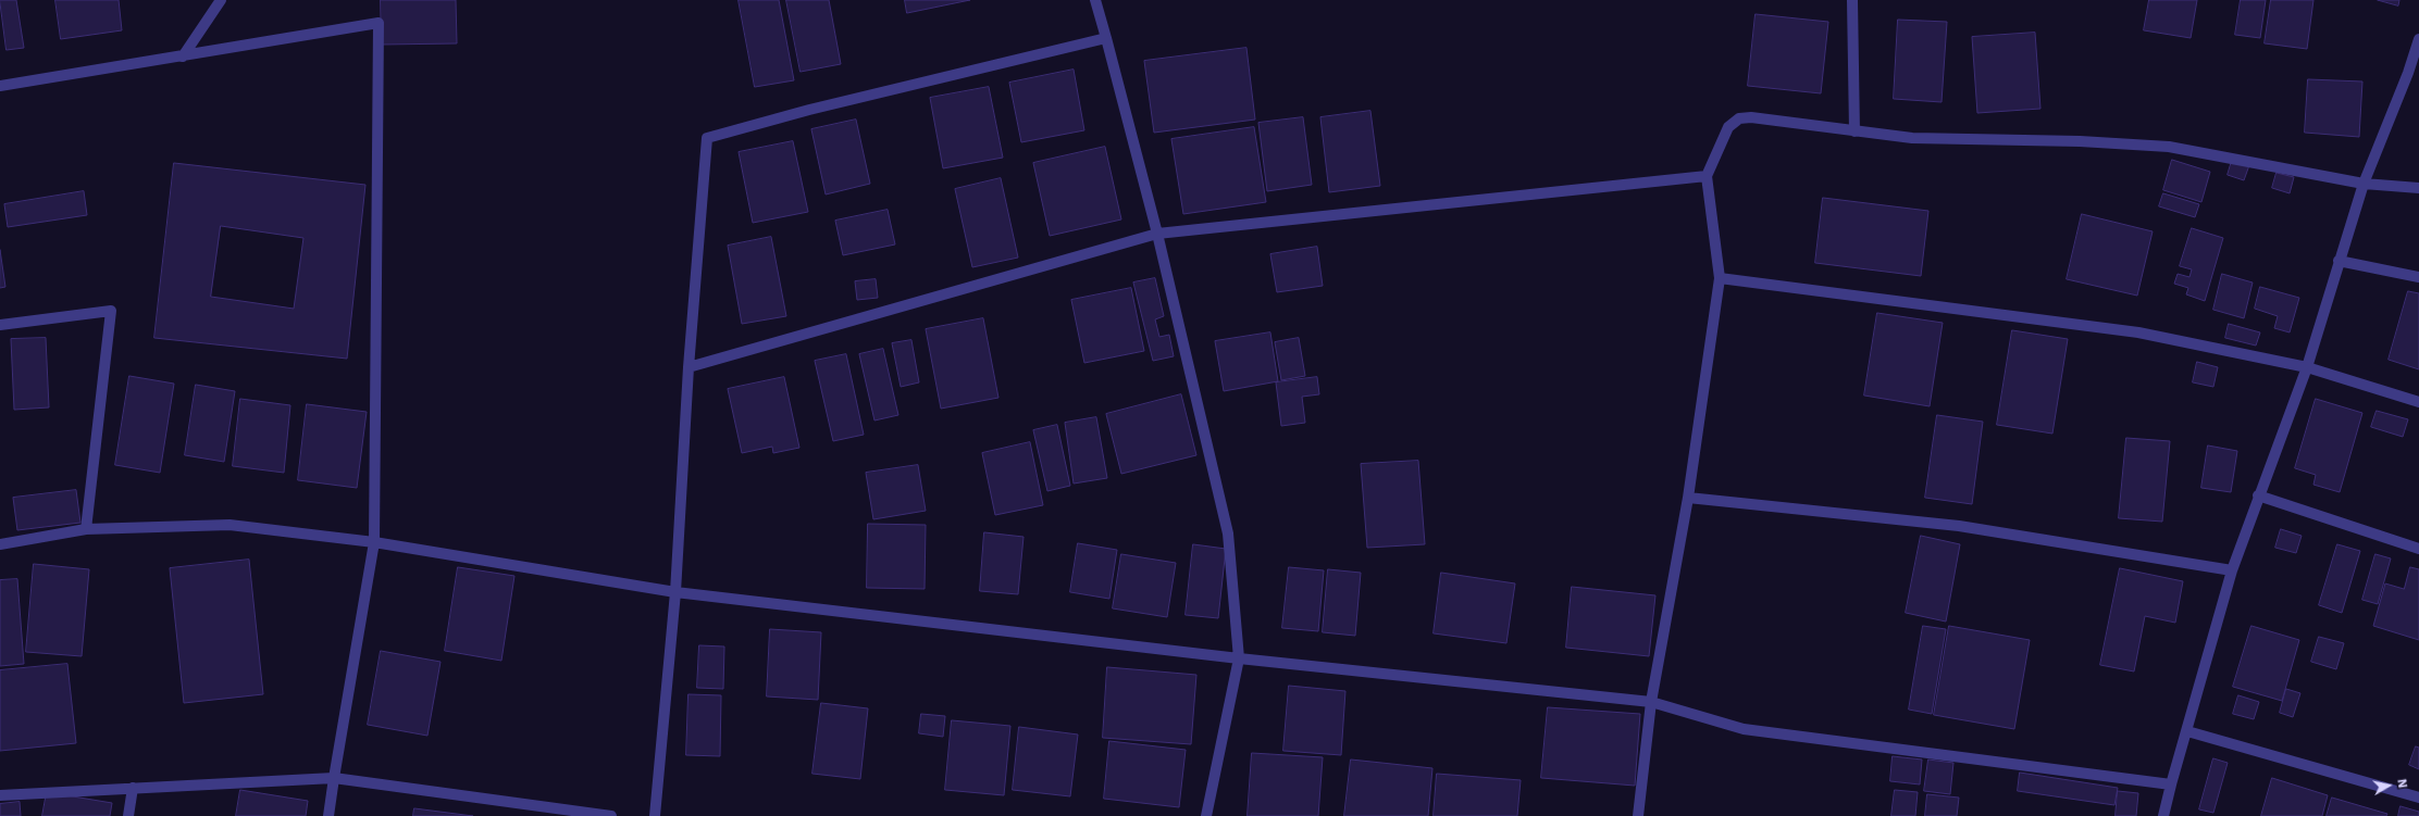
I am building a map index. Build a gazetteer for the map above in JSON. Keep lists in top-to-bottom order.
{
  "north": "right"
}
